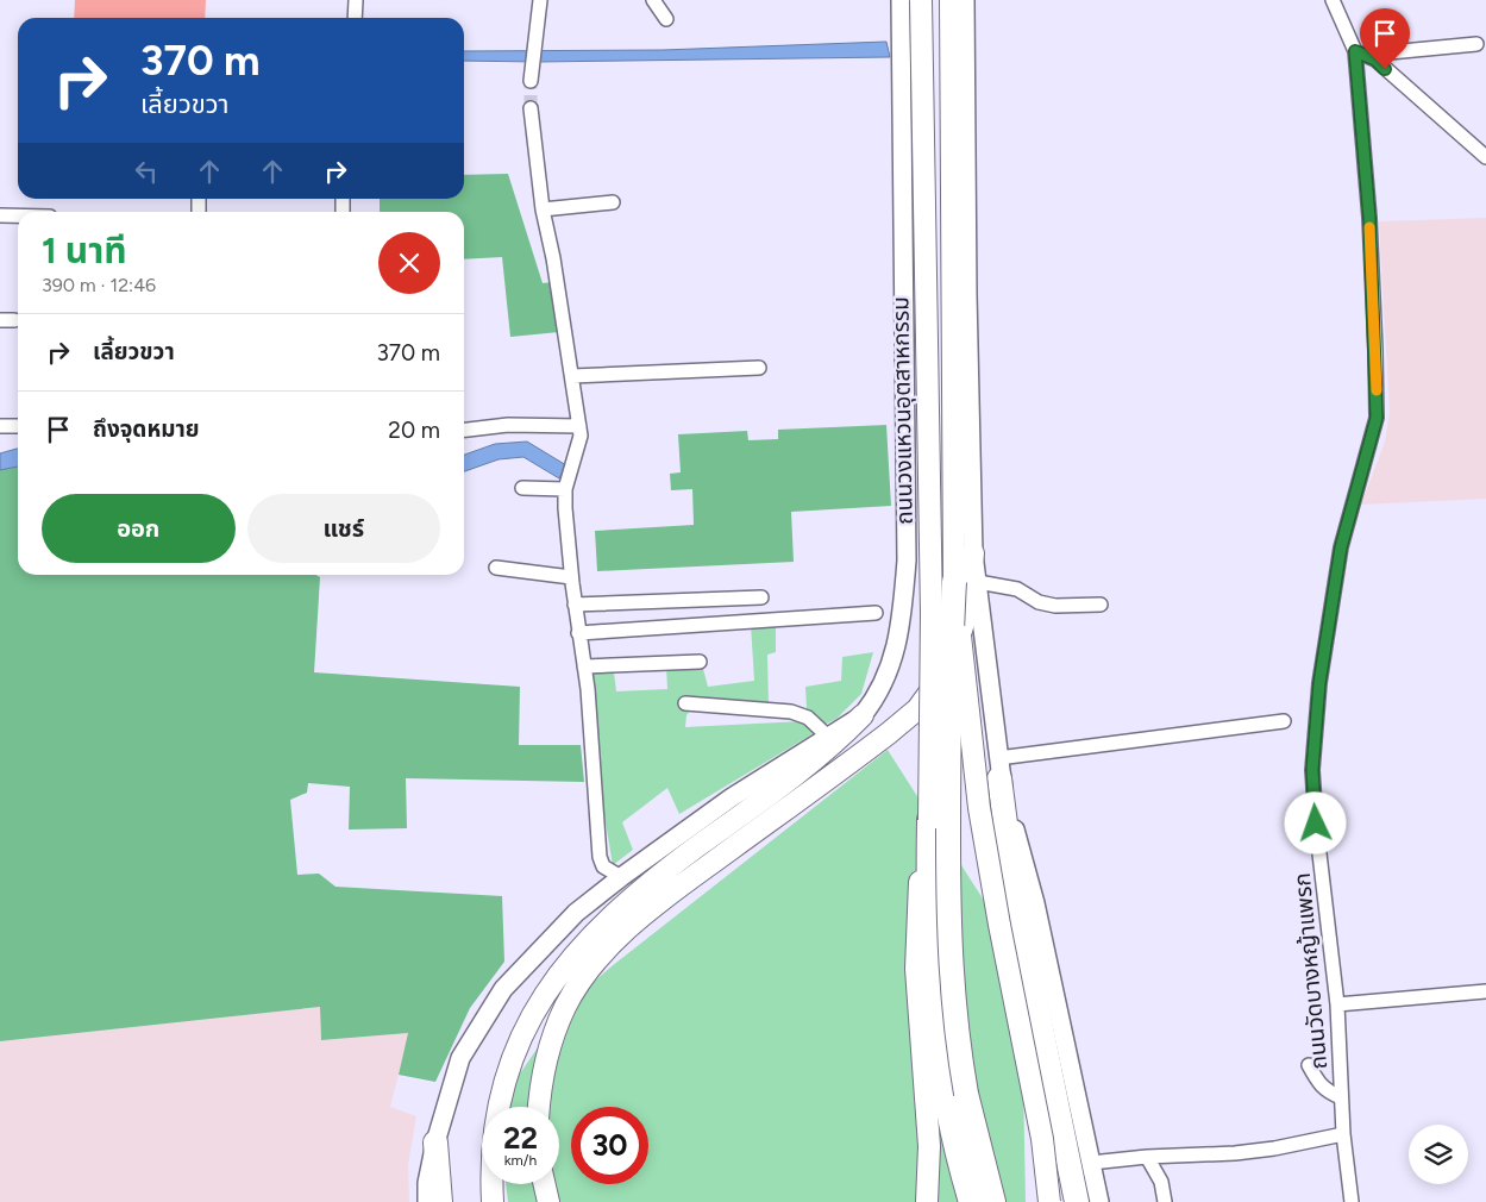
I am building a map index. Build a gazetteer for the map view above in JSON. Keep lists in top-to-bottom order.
{
  "streets": {
    "main road": ["ถนนวงแหวนอุตสาหกรรม"],
    "street": ["ถนนวัดบางหญ้าแพรก"]
  },
  "page": {
    "turn": ["370 m", "เลี้ยวขวา"],
    "heading": ["1 นาที", "390 m · 12:46"],
    "list": [
      {
        "name": "เลี้ยวขวา",
        "value": "370 m"
      },
      {
        "name": "ถึงจุดหมาย",
        "value": "20 m"
      }
    ],
    "buttons": ["ออก", "แชร์"],
    "speed": "22 km/h",
    "limit": "30"
  }
}
